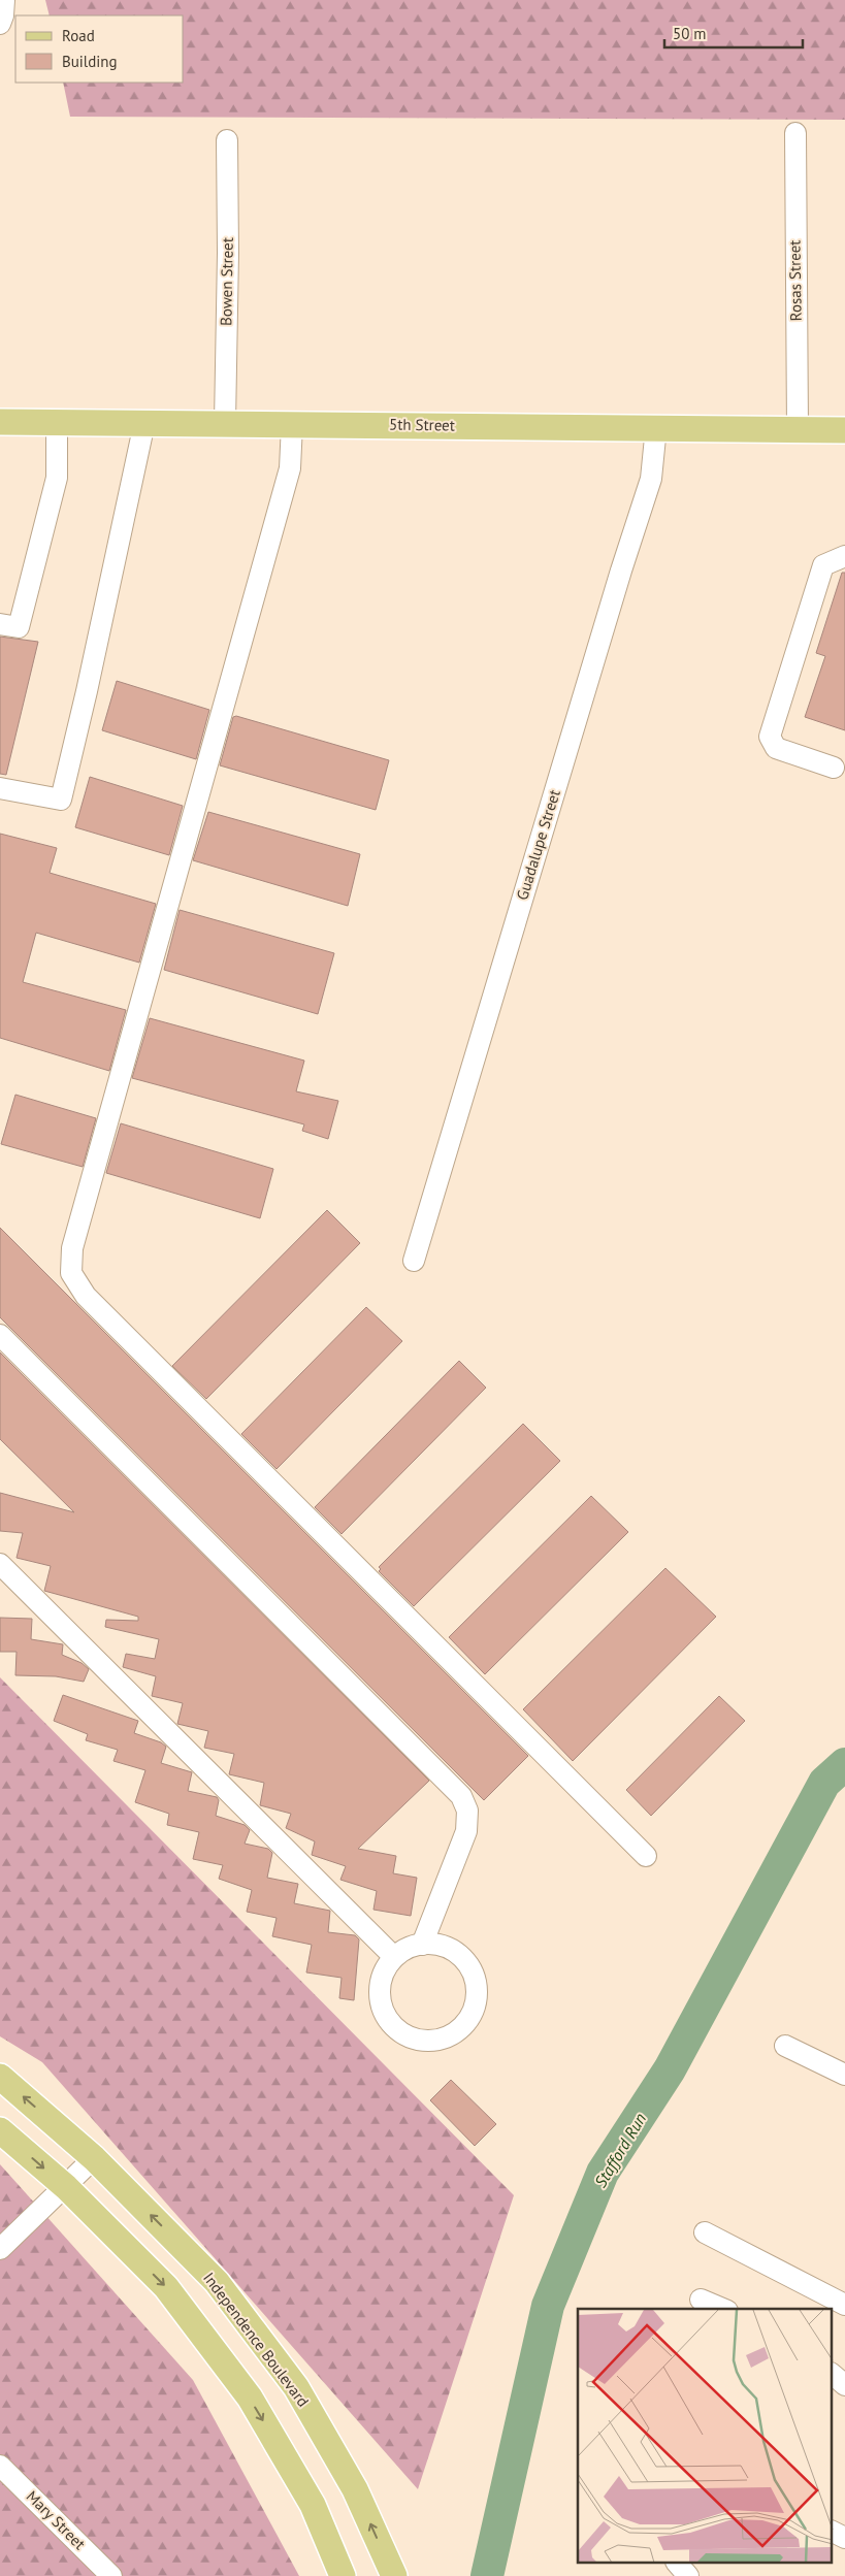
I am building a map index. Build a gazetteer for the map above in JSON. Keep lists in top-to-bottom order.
{
  "streets": {
    "main road": ["5th Street", "Independence Boulevard"],
    "street": [
      "Rosas Street",
      "Bowen Street",
      "Guadalupe Street",
      "Mary Street"
    ]
  },
  "crossings": [
    ["Rosas Street", "5th Street"],
    ["Bowen Street", "5th Street"],
    ["5th Street", "Guadalupe Street"]
  ],
  "water": ["Stafford Run"],
  "legend": ["Road", "Building"],
  "scale_bar": "50 m"
}
